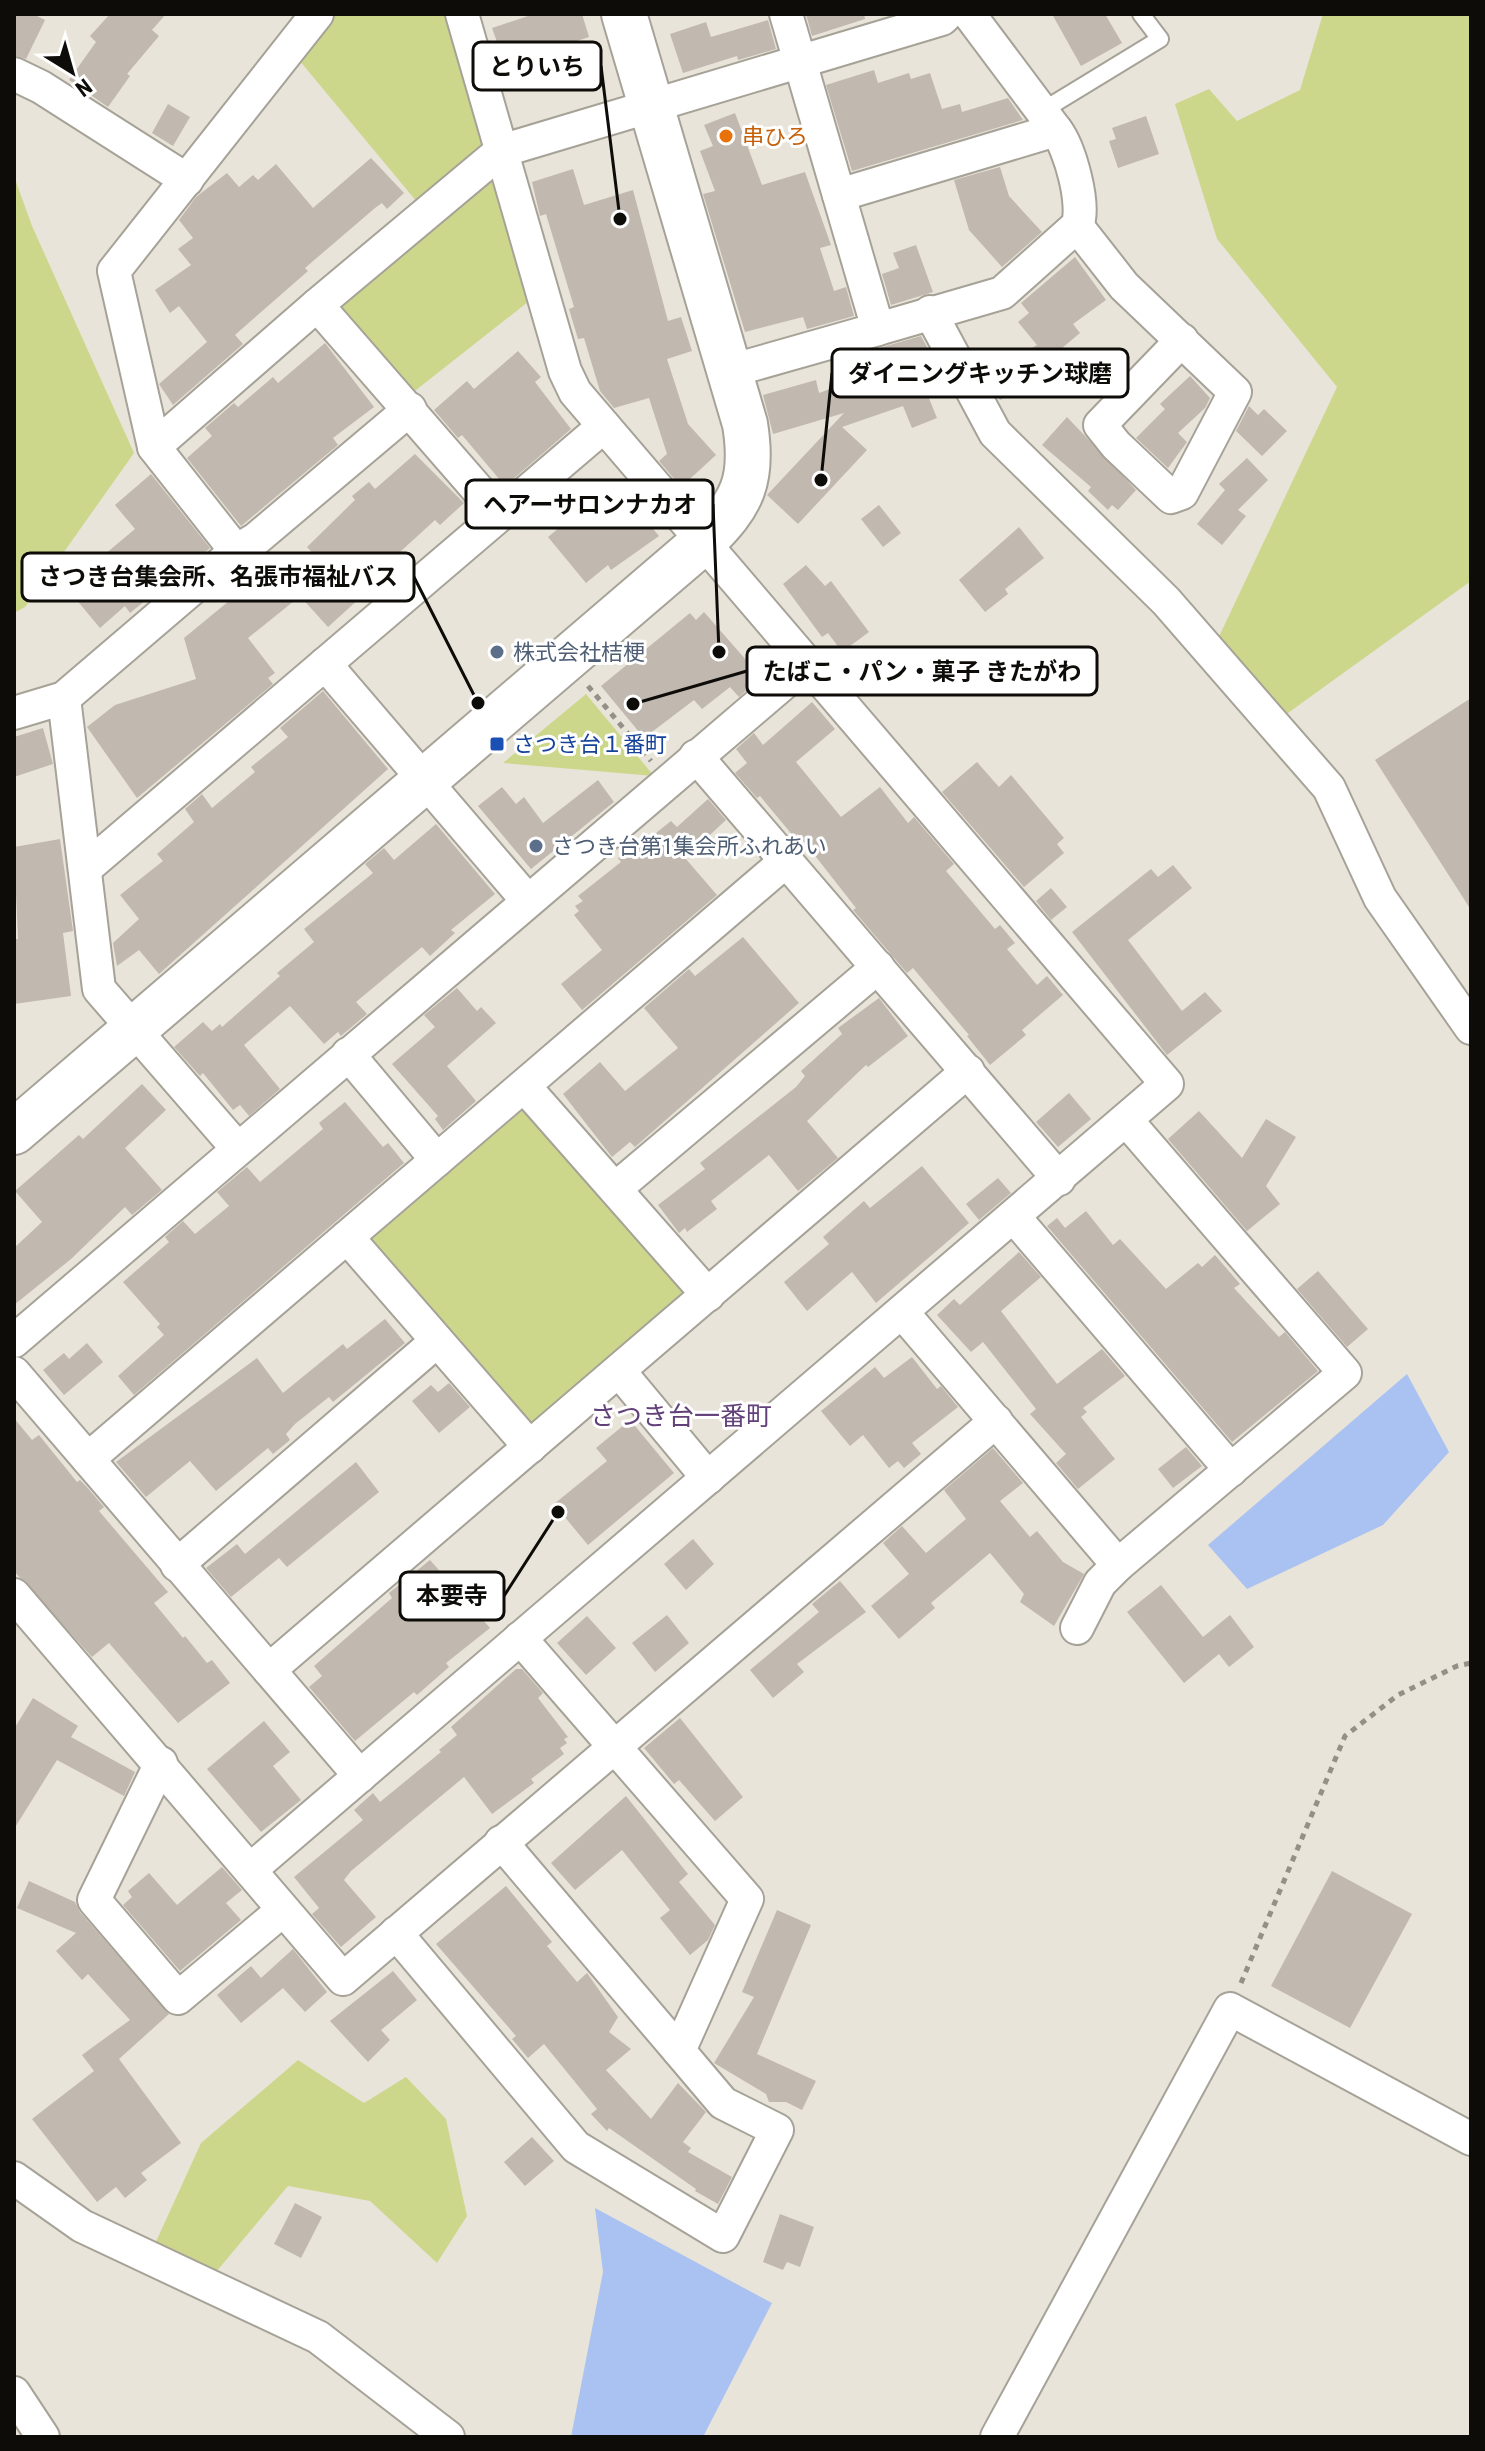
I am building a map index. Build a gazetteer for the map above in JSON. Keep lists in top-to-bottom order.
{
  "districts": ["さつき台一番町"],
  "places": {
    "other": [
      "串ひろ",
      "とりいち",
      "ダイニングキッチン球磨",
      "株式会社桔梗",
      "ヘアーサロンナカオ",
      "さつき台集会所、名張市福祉バス",
      "たばこ・パン・菓子 きたがわ",
      "さつき台第1集会所ふれあい",
      "本要寺"
    ],
    "transit": ["さつき台１番町"]
  },
  "north": "bottom right"
}
